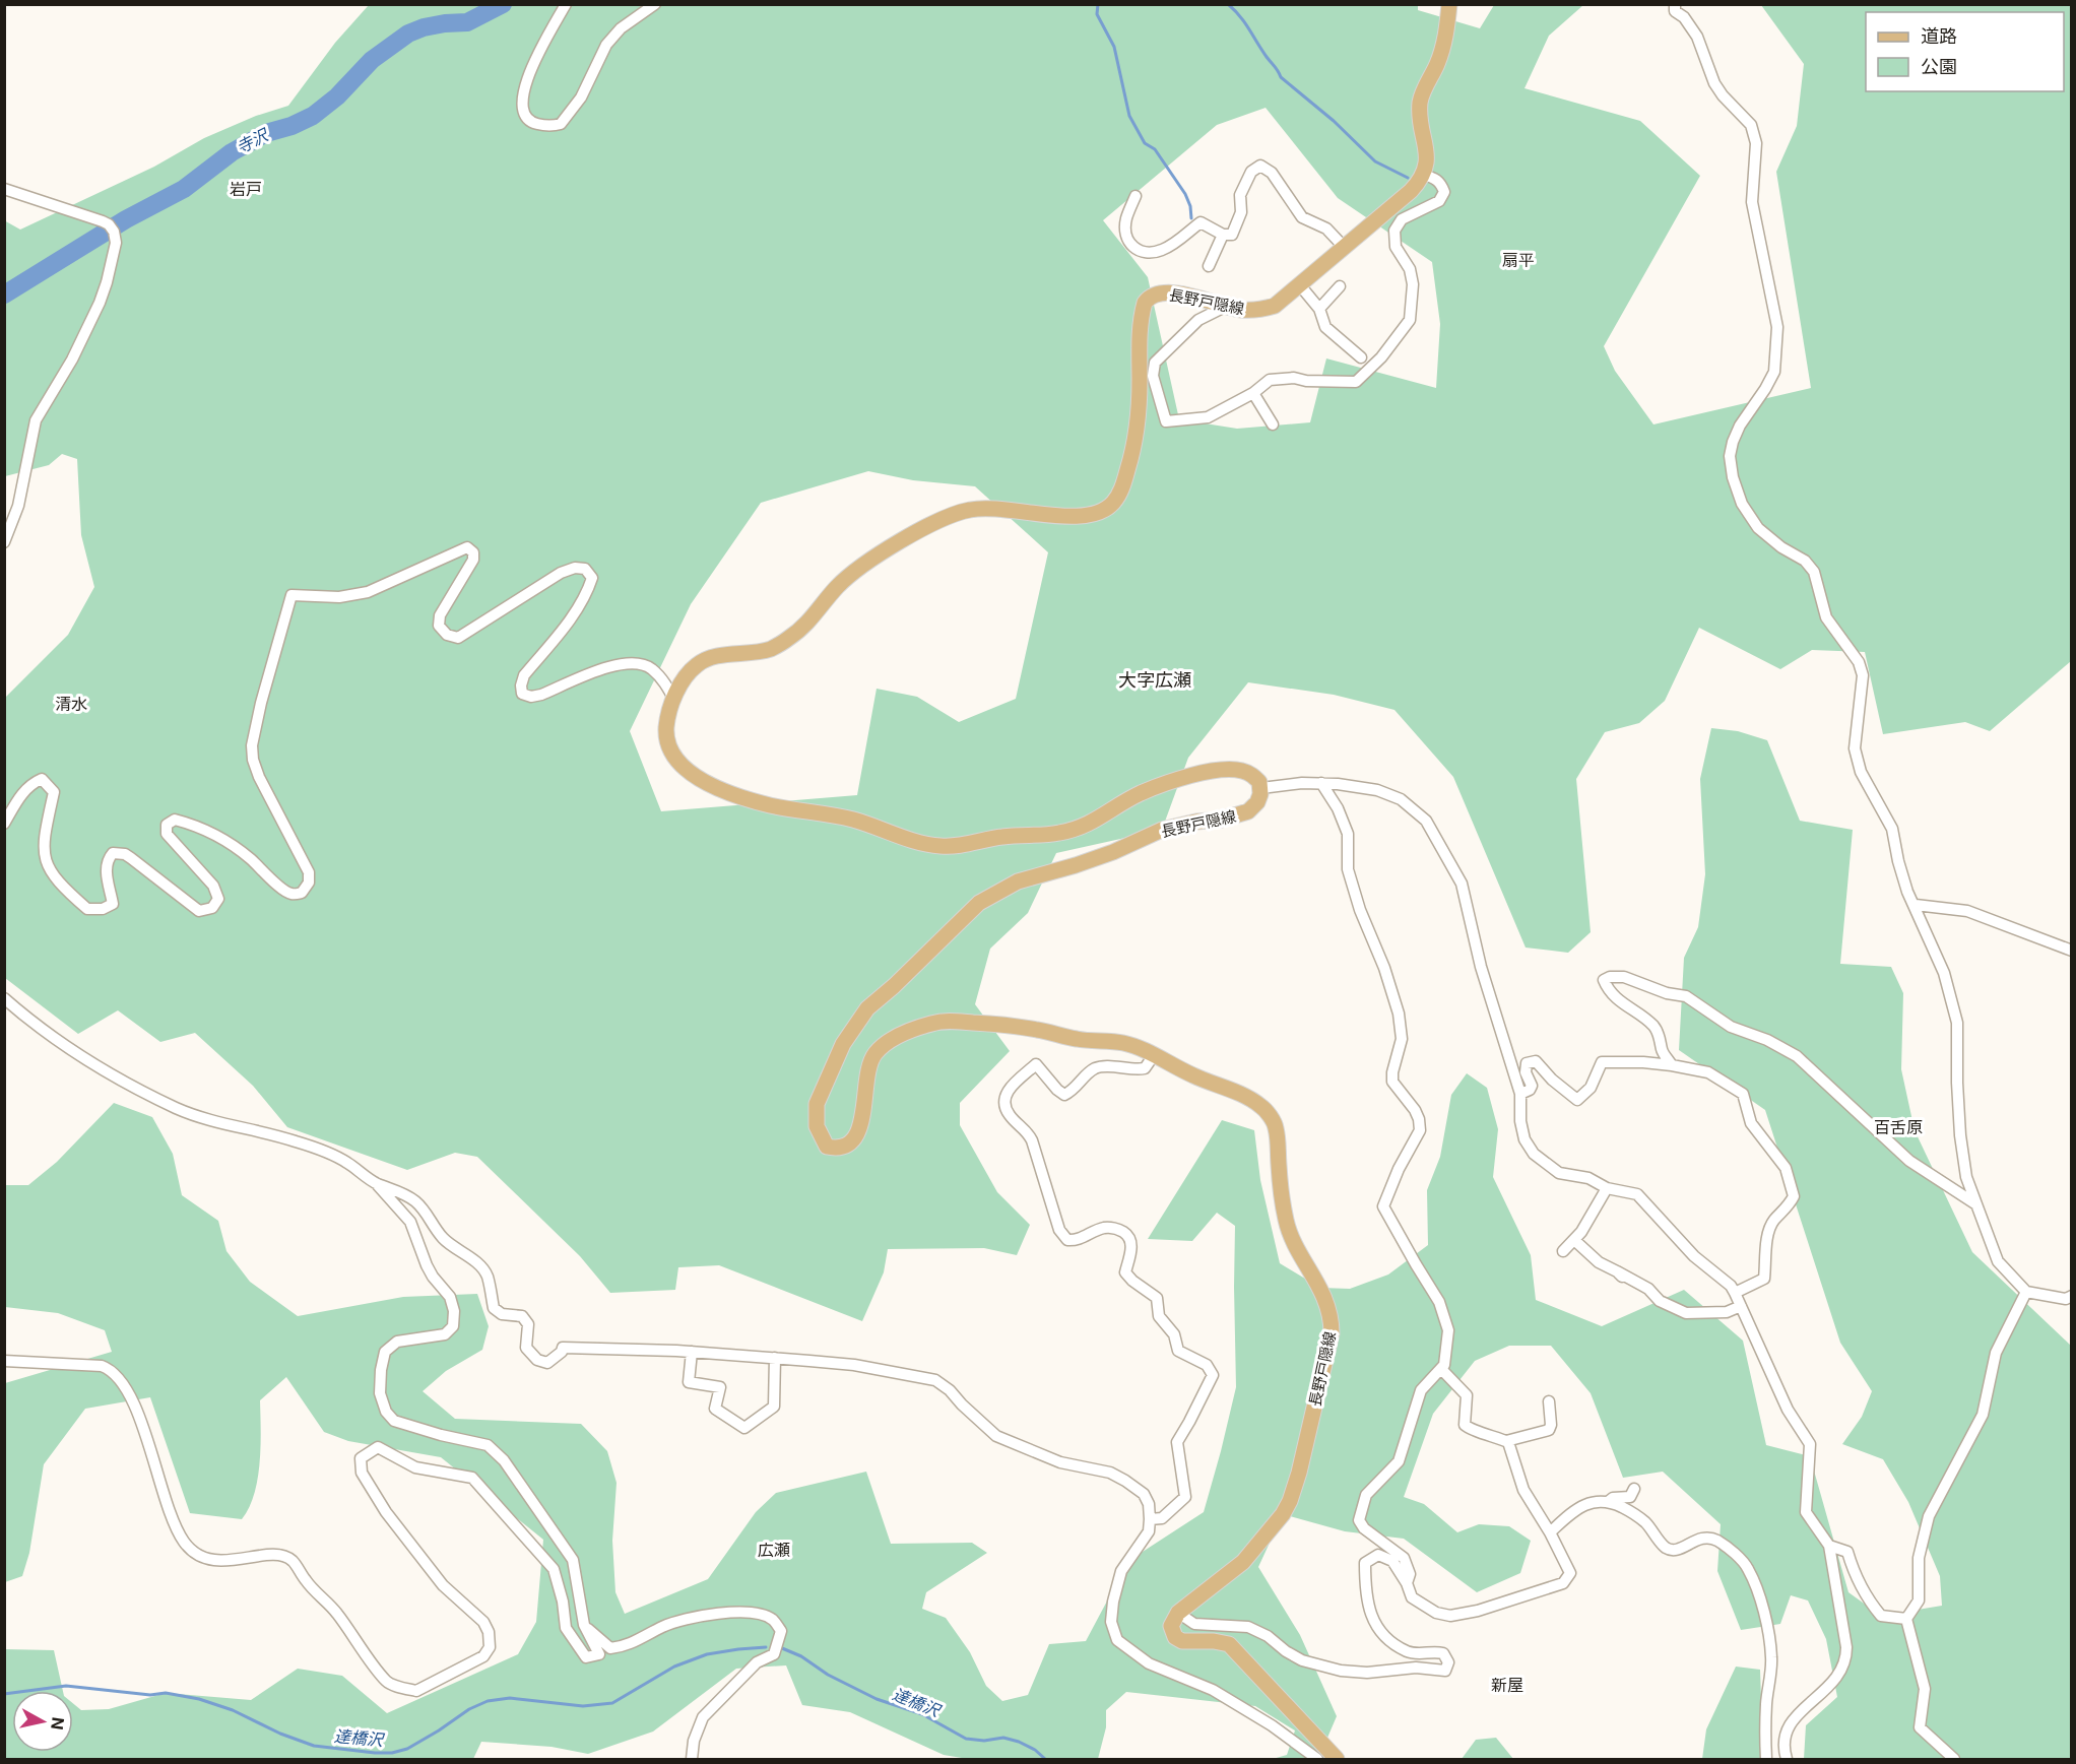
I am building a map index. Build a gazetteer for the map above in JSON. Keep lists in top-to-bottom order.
{
  "streets": {
    "main road": ["長野戸隠線"]
  },
  "districts": [
    "岩戸",
    "扇平",
    "大字広瀬",
    "清水",
    "百舌原",
    "広瀬",
    "新屋"
  ],
  "water": ["寺沢", "達橋沢"],
  "legend": ["道路", "公園"],
  "north": "right"
}
